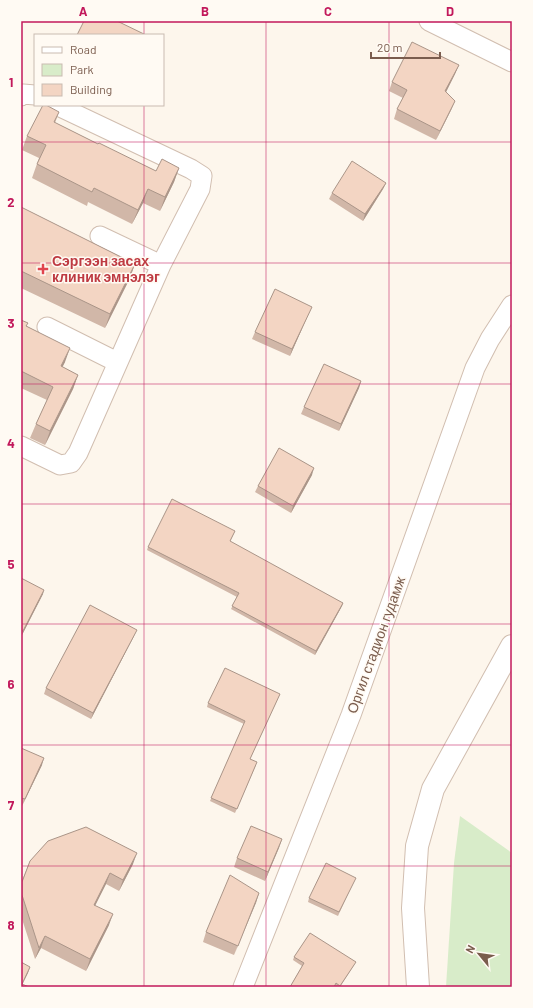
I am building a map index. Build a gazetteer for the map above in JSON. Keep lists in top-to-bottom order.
{
  "streets": {
    "street": ["Оргил стадион гудамж"]
  },
  "places": {
    "health": ["Сэргээн засах клиник эмнэлэг"]
  },
  "legend": ["Road", "Park", "Building"],
  "scale_bar": "20 m",
  "north": "top left",
  "grid": {
    "columns": [
      "A",
      "B",
      "C",
      "D"
    ],
    "rows": [
      "1",
      "2",
      "3",
      "4",
      "5",
      "6",
      "7",
      "8"
    ]
  }
}
